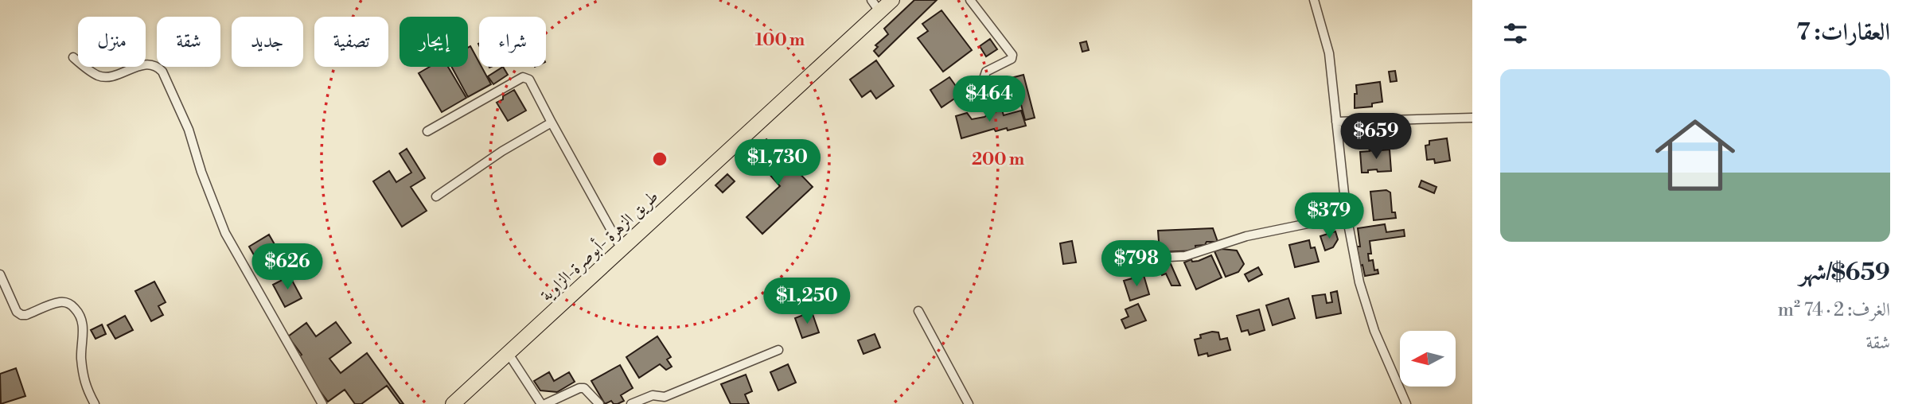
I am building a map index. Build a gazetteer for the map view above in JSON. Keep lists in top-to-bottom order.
{
  "streets": {
    "main road": ["طريق الزهرة -أبوصرة-الزاوية"]
  },
  "north": "left",
  "page": {
    "heading": "العقارات: 7",
    "chip": [
      "شراء",
      "إيجار",
      "تصفية",
      "جديد",
      "شقة",
      "منزل"
    ],
    "list": [
      {
        "name": "$659/شهر",
        "note": "الغرف: 2 · 74 m² · شقة"
      }
    ],
    "price": [
      "$464",
      "$659",
      "$1,730",
      "$379",
      "$798",
      "$626",
      "$1,250"
    ]
  },
  "rings": ["100 m", "200 m"]
}
